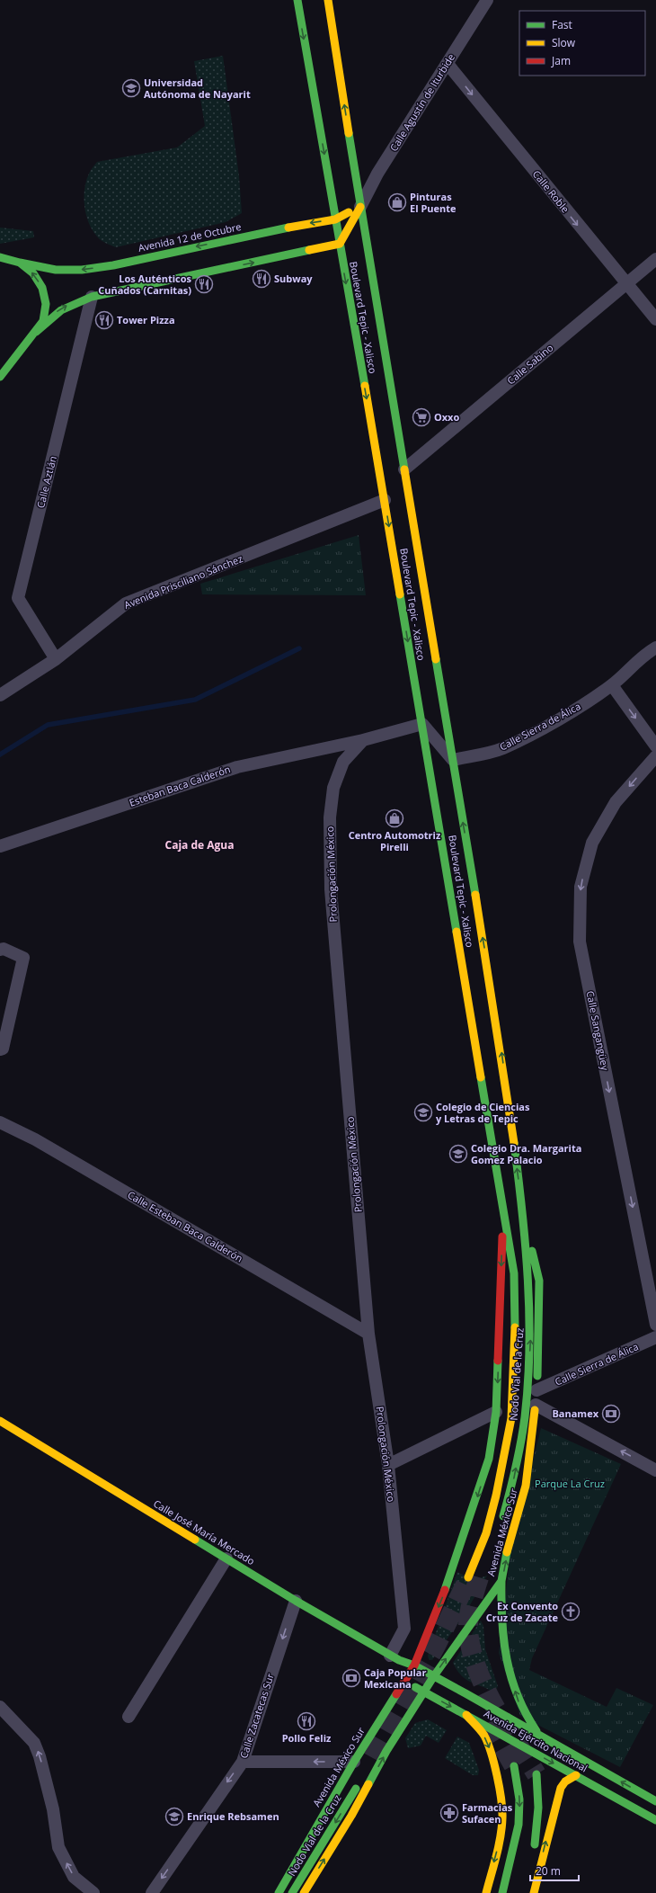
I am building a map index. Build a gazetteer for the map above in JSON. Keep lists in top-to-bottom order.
{
  "streets": {
    "main road": [
      "Avenida 12 de Octubre",
      "Boulevard Tepic - Xalisco",
      "Nodo Vial de la Cruz",
      "Calle José María Mercado",
      "Avenida México Sur",
      "Avenida Ejército Nacional"
    ],
    "street": [
      "Calle Agustín de Iturbide",
      "Calle Roble",
      "Calle Sabino",
      "Calle Aztlán",
      "Avenida Prisciliano Sánchez",
      "Calle Sierra de Álica",
      "Esteban Baca Calderón",
      "Prolongación México",
      "Calle Sangangüey",
      "Calle Esteban Baca Calderón",
      "Calle Zacatecas Sur"
    ]
  },
  "crossings": [
    ["Calle Agustín de Iturbide", "Calle Roble"],
    ["Calle Agustín de Iturbide", "Avenida 12 de Octubre"],
    ["Calle Agustín de Iturbide", "Boulevard Tepic - Xalisco"],
    ["Calle Roble", "Calle Sabino"],
    ["Avenida 12 de Octubre", "Boulevard Tepic - Xalisco"],
    ["Avenida 12 de Octubre", "Calle Aztlán"],
    ["Boulevard Tepic - Xalisco", "Calle Sabino"],
    ["Boulevard Tepic - Xalisco", "Avenida Prisciliano Sánchez"],
    ["Boulevard Tepic - Xalisco", "Calle Sierra de Álica"],
    ["Boulevard Tepic - Xalisco", "Nodo Vial de la Cruz"],
    ["Boulevard Tepic - Xalisco", "Avenida México Sur"],
    ["Calle Aztlán", "Avenida Prisciliano Sánchez"],
    ["Calle Sierra de Álica", "Avenida México Sur"],
    ["Esteban Baca Calderón", "Prolongación México"],
    ["Prolongación México", "Calle Esteban Baca Calderón"],
    ["Prolongación México", "Calle José María Mercado"],
    ["Nodo Vial de la Cruz", "Avenida México Sur"],
    ["Calle José María Mercado", "Avenida México Sur"],
    ["Calle José María Mercado", "Calle Zacatecas Sur"],
    ["Calle José María Mercado", "Avenida Ejército Nacional"],
    ["Avenida México Sur", "Avenida Ejército Nacional"]
  ],
  "one_way": ["Calle Roble", "Calle Sangangüey"],
  "districts": ["Caja de Agua"],
  "parks": ["Parque La Cruz"],
  "places": {
    "school or university": [
      "Universidad Autónoma de Nayarit",
      "Colegio de Ciencias y Letras de Tepic",
      "Colegio Dra. Margarita Gomez Palacio",
      "Enrique Rebsamen"
    ],
    "shop": ["Pinturas El Puente", "Centro Automotriz Pirelli"],
    "restaurant": [
      "Subway",
      "Los Auténticos Cuñados (Carnitas)",
      "Tower Pizza",
      "Pollo Feliz"
    ],
    "supermarket": ["Oxxo"],
    "bank": ["Banamex", "Caja Popular Mexicana"],
    "church": ["Ex Convento Cruz de Zacate"],
    "pharmacy": ["Farmacias Sufacen"]
  },
  "legend": ["Fast", "Slow", "Jam"],
  "scale_bar": "20 m"
}
